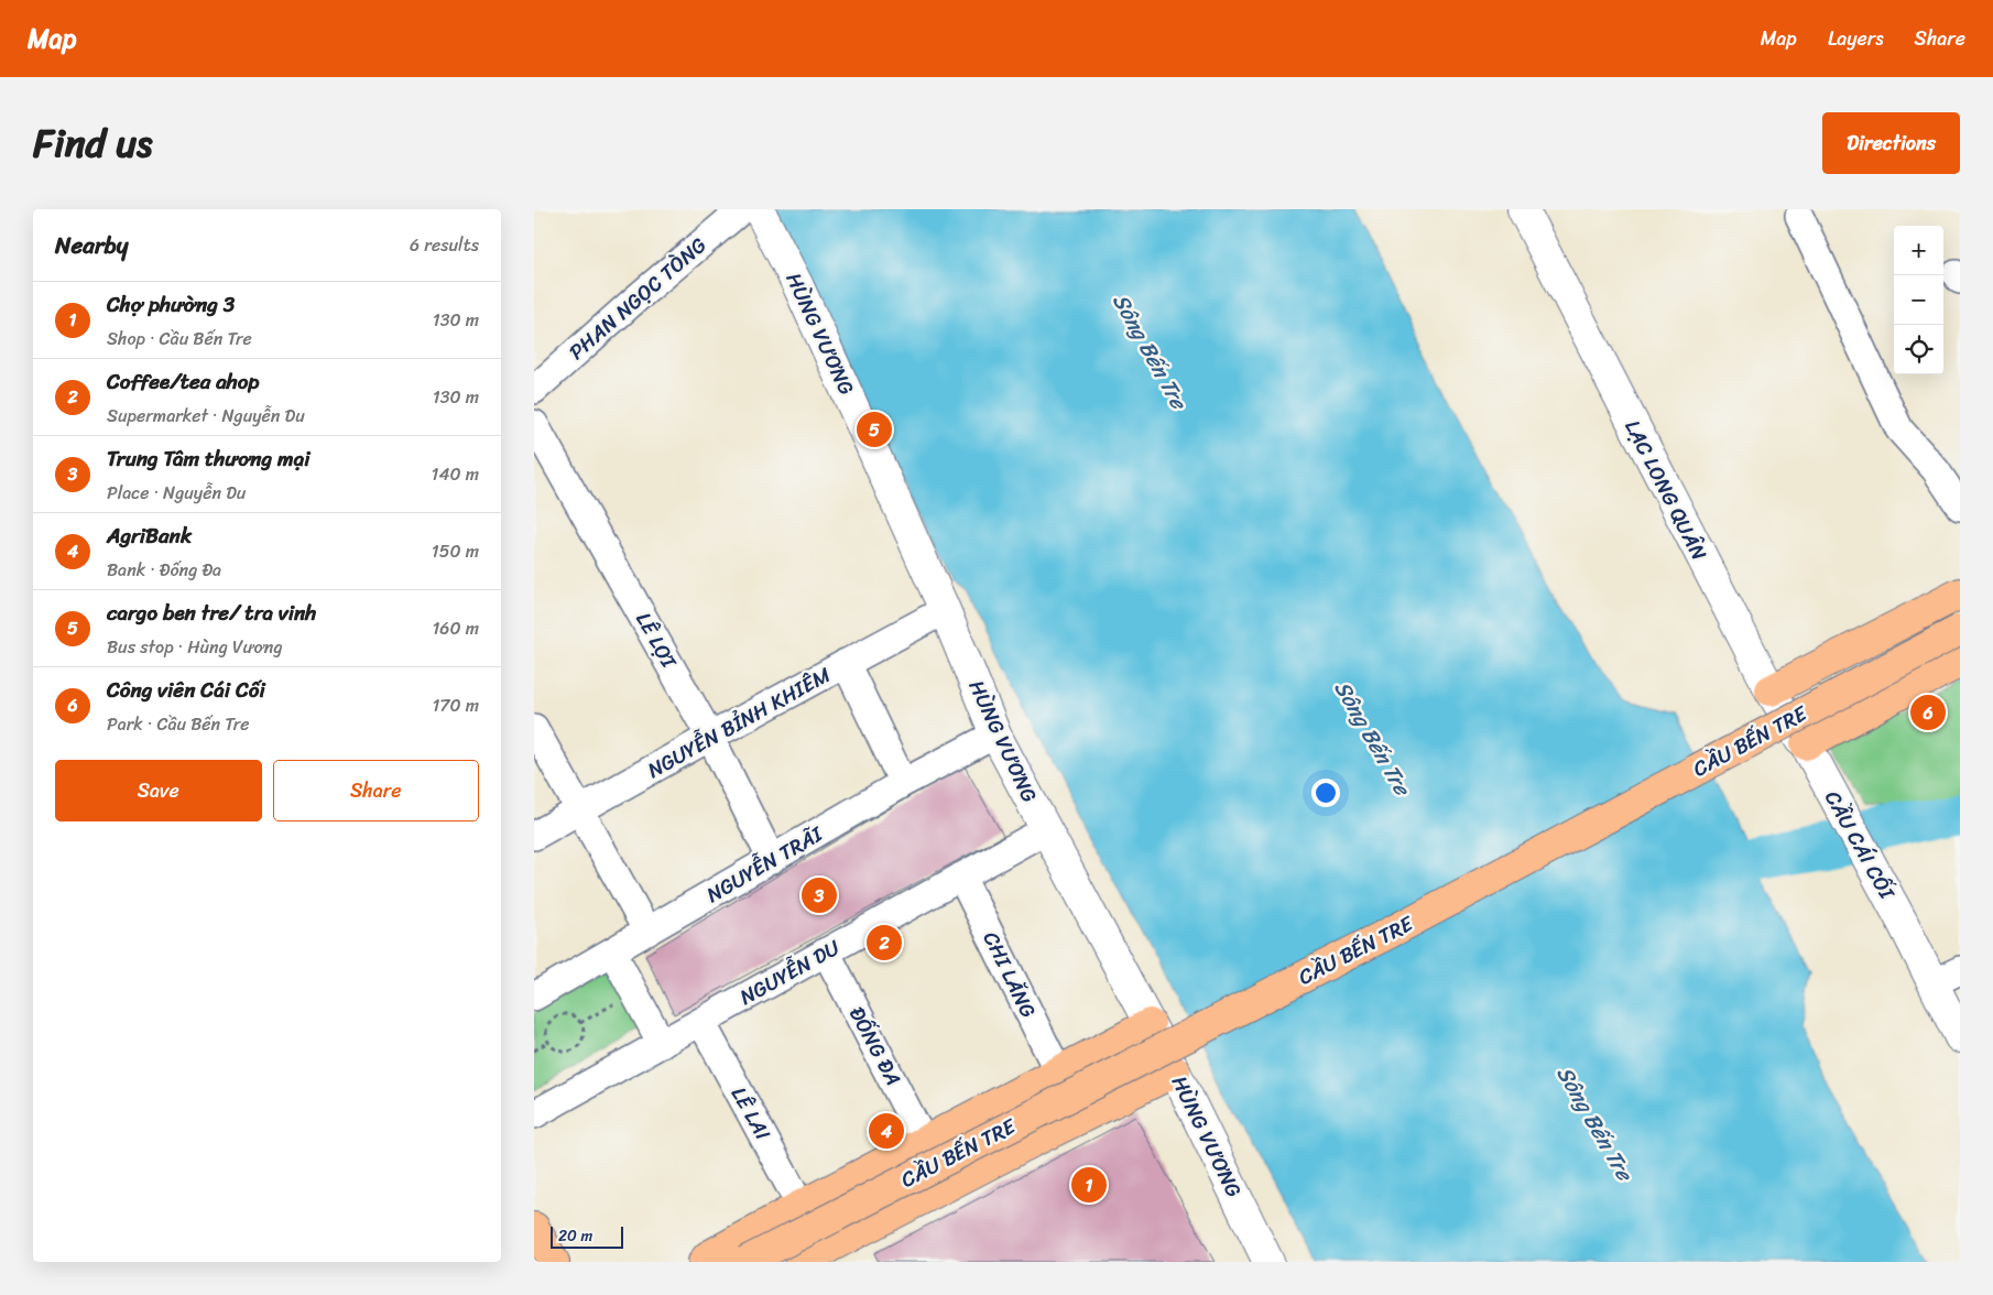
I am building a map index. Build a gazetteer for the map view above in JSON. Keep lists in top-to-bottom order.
{
  "streets": {
    "main road": ["CẦU BẾN TRE"],
    "street": [
      "PHAN NGỌC TÒNG",
      "HÙNG VƯƠNG",
      "LẠC LONG QUÂN",
      "LÊ LỢI",
      "NGUYỄN BỈNH KHIÊM",
      "CẦU CÁI CỐI",
      "NGUYỄN TRÃI",
      "NGUYỄN DU",
      "CHI LĂNG",
      "ĐỐNG ĐA",
      "LÊ LAI"
    ]
  },
  "crossings": [
    ["HÙNG VƯƠNG", "NGUYỄN BỈNH KHIÊM"],
    ["HÙNG VƯƠNG", "NGUYỄN TRÃI"],
    ["HÙNG VƯƠNG", "NGUYỄN DU"],
    ["LẠC LONG QUÂN", "CẦU CÁI CỐI"],
    ["LÊ LỢI", "NGUYỄN BỈNH KHIÊM"],
    ["LÊ LỢI", "NGUYỄN TRÃI"],
    ["NGUYỄN DU", "CHI LĂNG"],
    ["NGUYỄN DU", "ĐỐNG ĐA"],
    ["NGUYỄN DU", "LÊ LAI"]
  ],
  "water": ["Sông Bến Tre"],
  "scale_bar": "20 m",
  "page": {
    "header": "Map",
    "nav": ["Map", "Layers", "Share"],
    "title": "Find us",
    "buttons": [
      "Directions",
      ["Save", "Share"]
    ],
    "heading": ["Nearby", "6 results"],
    "map_buttons": ["+", "−"],
    "list": [
      {
        "mark": "1",
        "name": "Chợ phường 3",
        "note": "Shop · Cầu Bến Tre",
        "value": "130 m"
      },
      {
        "mark": "2",
        "name": "Coffee/tea ahop",
        "note": "Supermarket · Nguyễn Du",
        "value": "130 m"
      },
      {
        "mark": "3",
        "name": "Trung Tâm thương mại",
        "note": "Place · Nguyễn Du",
        "value": "140 m"
      },
      {
        "mark": "4",
        "name": "AgriBank",
        "note": "Bank · Đống Đa",
        "value": "150 m"
      },
      {
        "mark": "5",
        "name": "cargo ben tre/ tra vinh",
        "note": "Bus stop · Hùng Vương",
        "value": "160 m"
      },
      {
        "mark": "6",
        "name": "Công viên Cái Cối",
        "note": "Park · Cầu Bến Tre",
        "value": "170 m"
      }
    ],
    "pins": [
      "5",
      "6",
      "3",
      "2",
      "4",
      "1"
    ],
    "scale": "20 m"
  }
}
